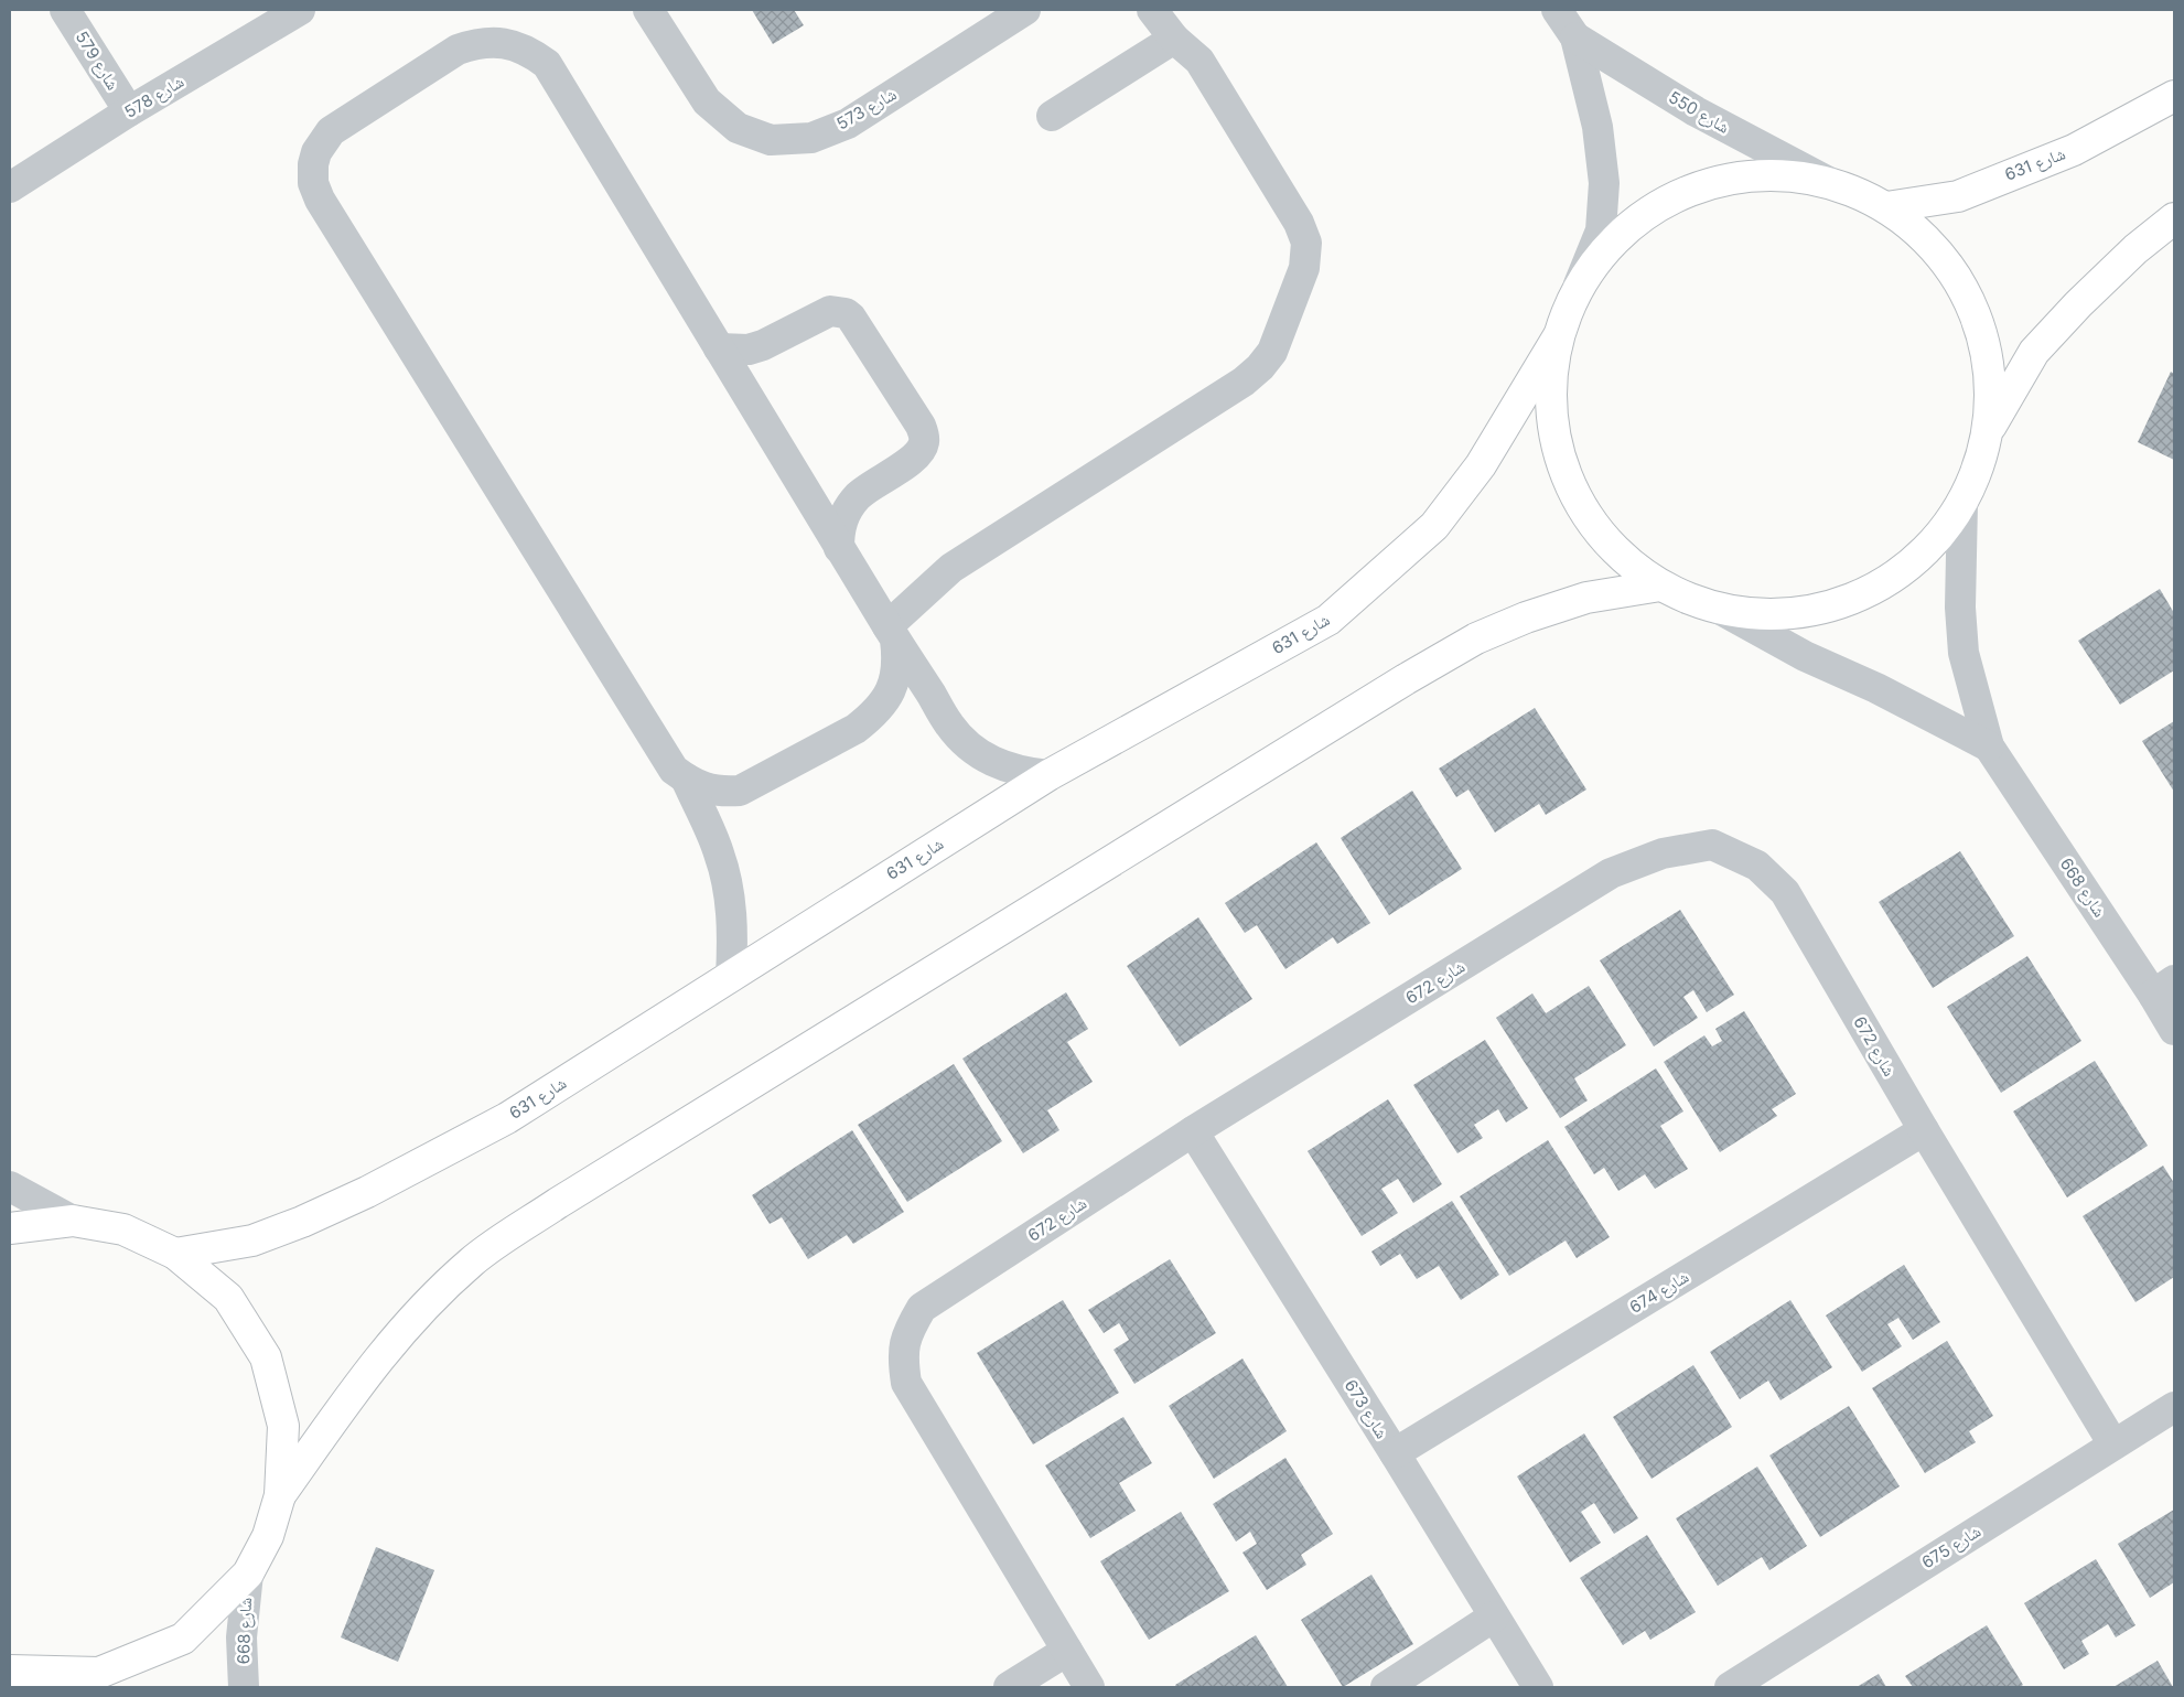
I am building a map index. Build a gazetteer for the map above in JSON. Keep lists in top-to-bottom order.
{
  "streets": {
    "main road": ["شارع 631"],
    "street": [
      "شارع 579",
      "شارع 578",
      "شارع 573",
      "شارع 550",
      "شارع 668",
      "شارع 672",
      "شارع 674",
      "شارع 673",
      "شارع 675"
    ]
  },
  "crossings": [
    ["شارع 579", "شارع 578"],
    ["شارع 672", "شارع 674"],
    ["شارع 672", "شارع 673"],
    ["شارع 672", "شارع 675"],
    ["شارع 674", "شارع 673"]
  ]
}
